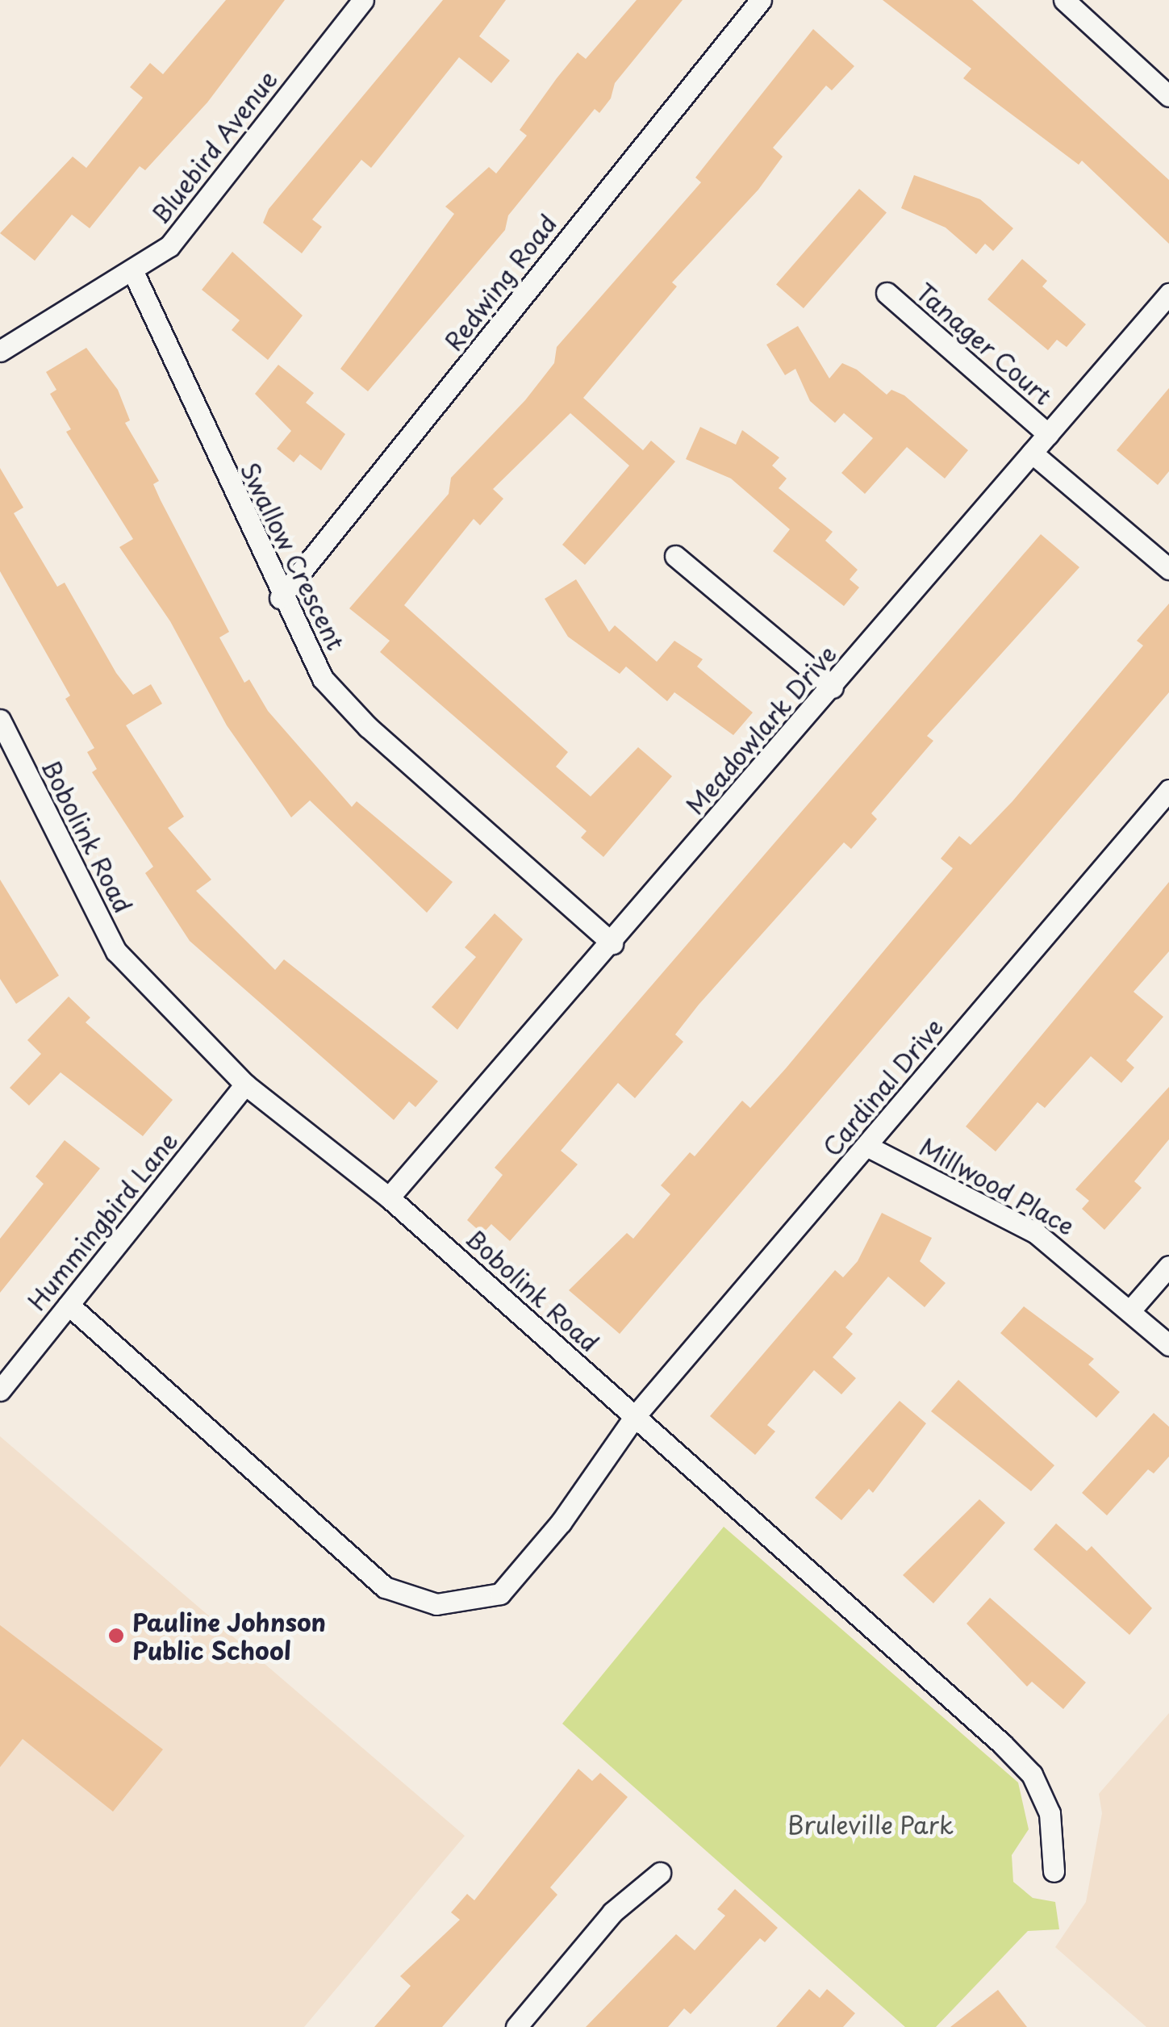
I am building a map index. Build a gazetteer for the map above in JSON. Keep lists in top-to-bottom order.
{
  "streets": {
    "street": [
      "Bluebird Avenue",
      "Redwing Road",
      "Tanager Court",
      "Swallow Crescent",
      "Meadowlark Drive",
      "Bobolink Road",
      "Cardinal Drive",
      "Millwood Place",
      "Hummingbird Lane"
    ]
  },
  "crossings": [
    ["Bluebird Avenue", "Swallow Crescent"],
    ["Redwing Road", "Swallow Crescent"],
    ["Tanager Court", "Meadowlark Drive"],
    ["Swallow Crescent", "Meadowlark Drive"],
    ["Meadowlark Drive", "Bobolink Road"],
    ["Bobolink Road", "Cardinal Drive"],
    ["Bobolink Road", "Hummingbird Lane"],
    ["Cardinal Drive", "Millwood Place"],
    ["Cardinal Drive", "Hummingbird Lane"]
  ],
  "parks": ["Bruleville Park"],
  "places": ["Pauline Johnson Public School"]
}
